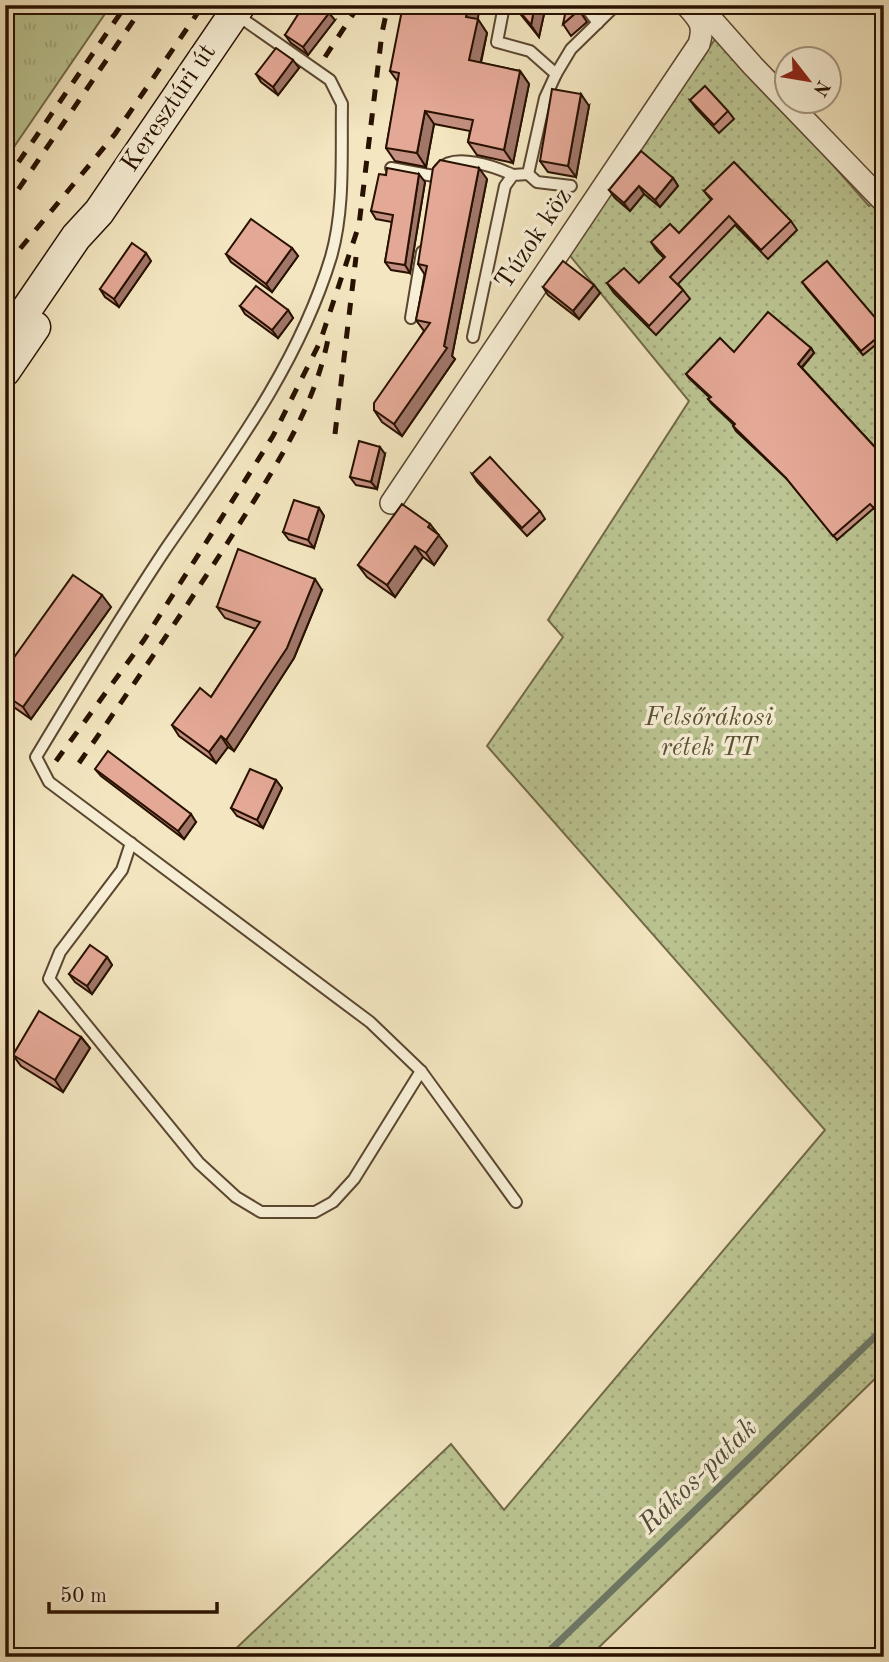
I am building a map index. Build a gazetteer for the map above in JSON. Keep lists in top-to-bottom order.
{
  "streets": {
    "main road": ["Keresztúri út"],
    "street": ["Túzok köz"]
  },
  "water": ["Rákos-patak"],
  "parks": ["Felsőrákosi rétek TT"],
  "scale_bar": "50 m",
  "north": "bottom right"
}
